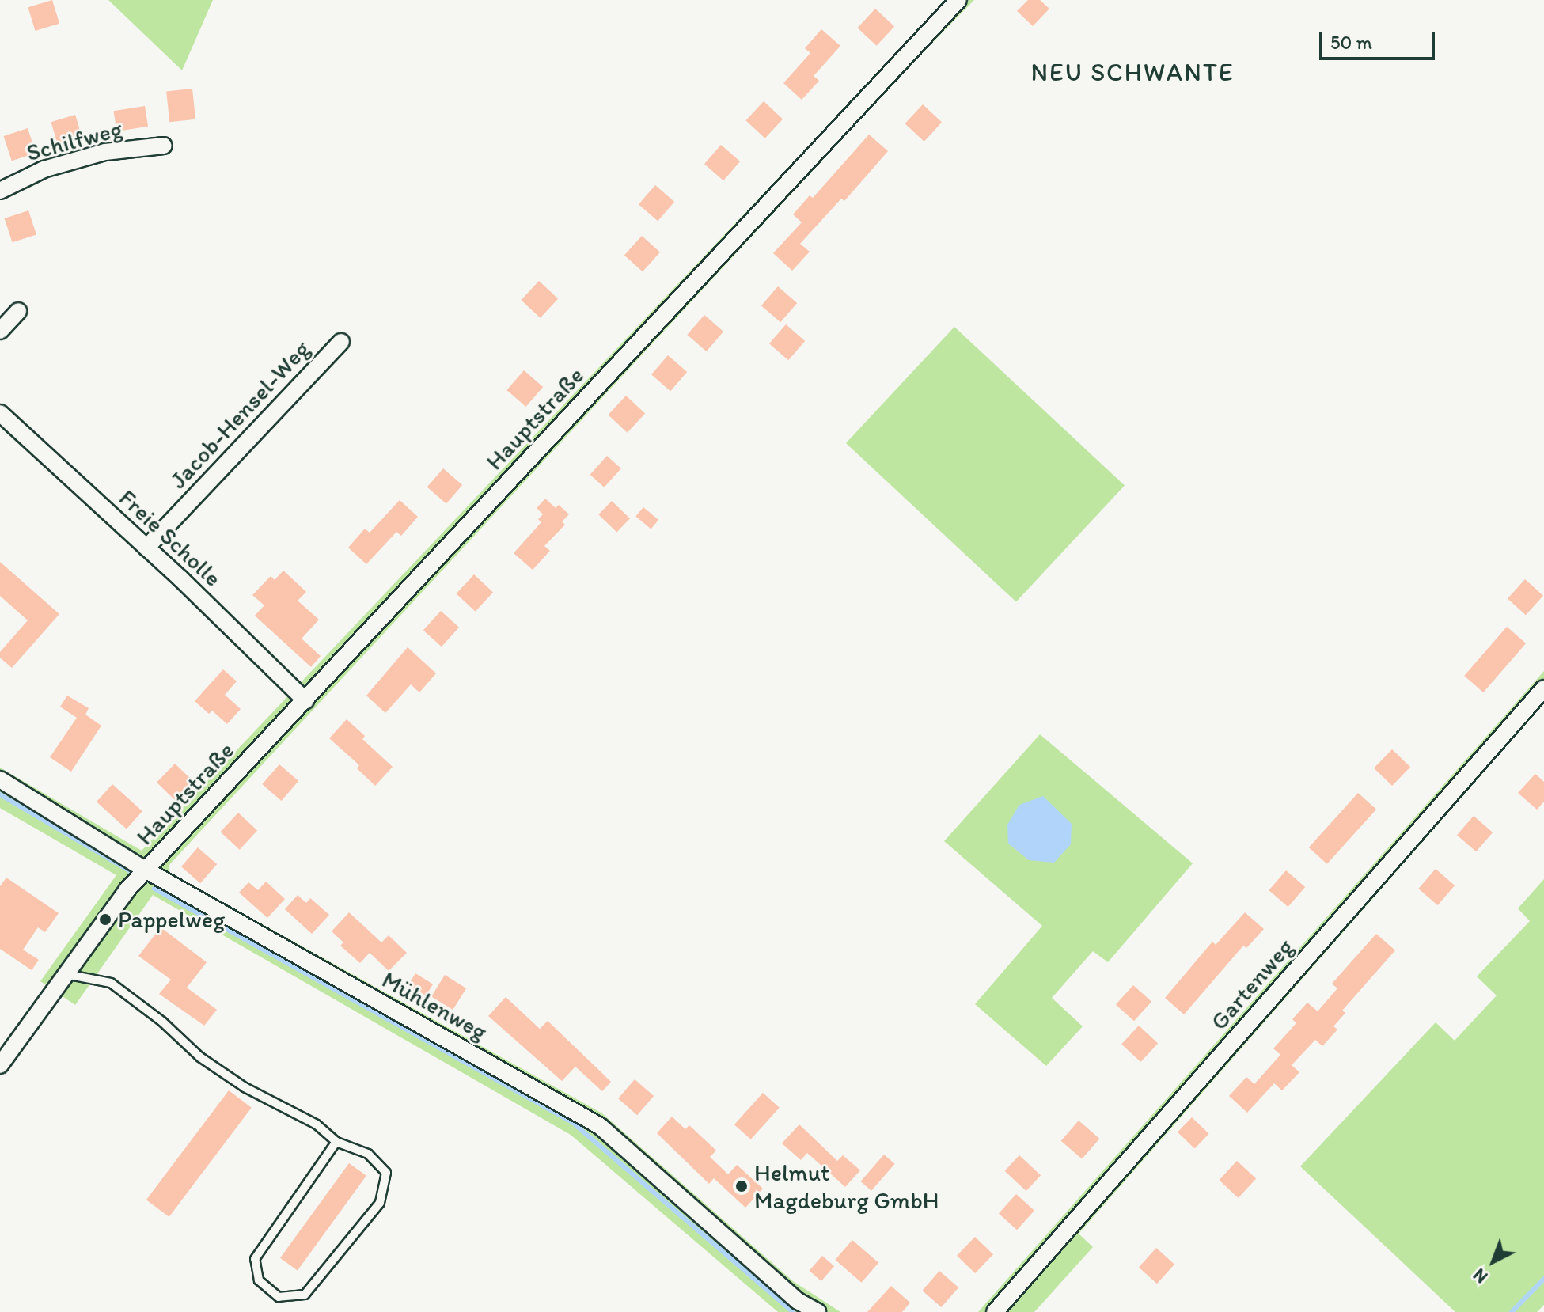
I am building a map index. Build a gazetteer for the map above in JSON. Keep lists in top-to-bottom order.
{
  "streets": {
    "street": [
      "Schilfweg",
      "Jacob-Hensel-Weg",
      "Hauptstraße",
      "Freie Scholle",
      "Gartenweg",
      "Mühlenweg"
    ]
  },
  "crossings": [
    ["Jacob-Hensel-Weg", "Freie Scholle"],
    ["Hauptstraße", "Freie Scholle"],
    ["Hauptstraße", "Mühlenweg"]
  ],
  "districts": ["NEU SCHWANTE"],
  "places": ["Pappelweg", "Helmut Magdeburg GmbH"],
  "scale_bar": "50 m",
  "north": "bottom left"
}
